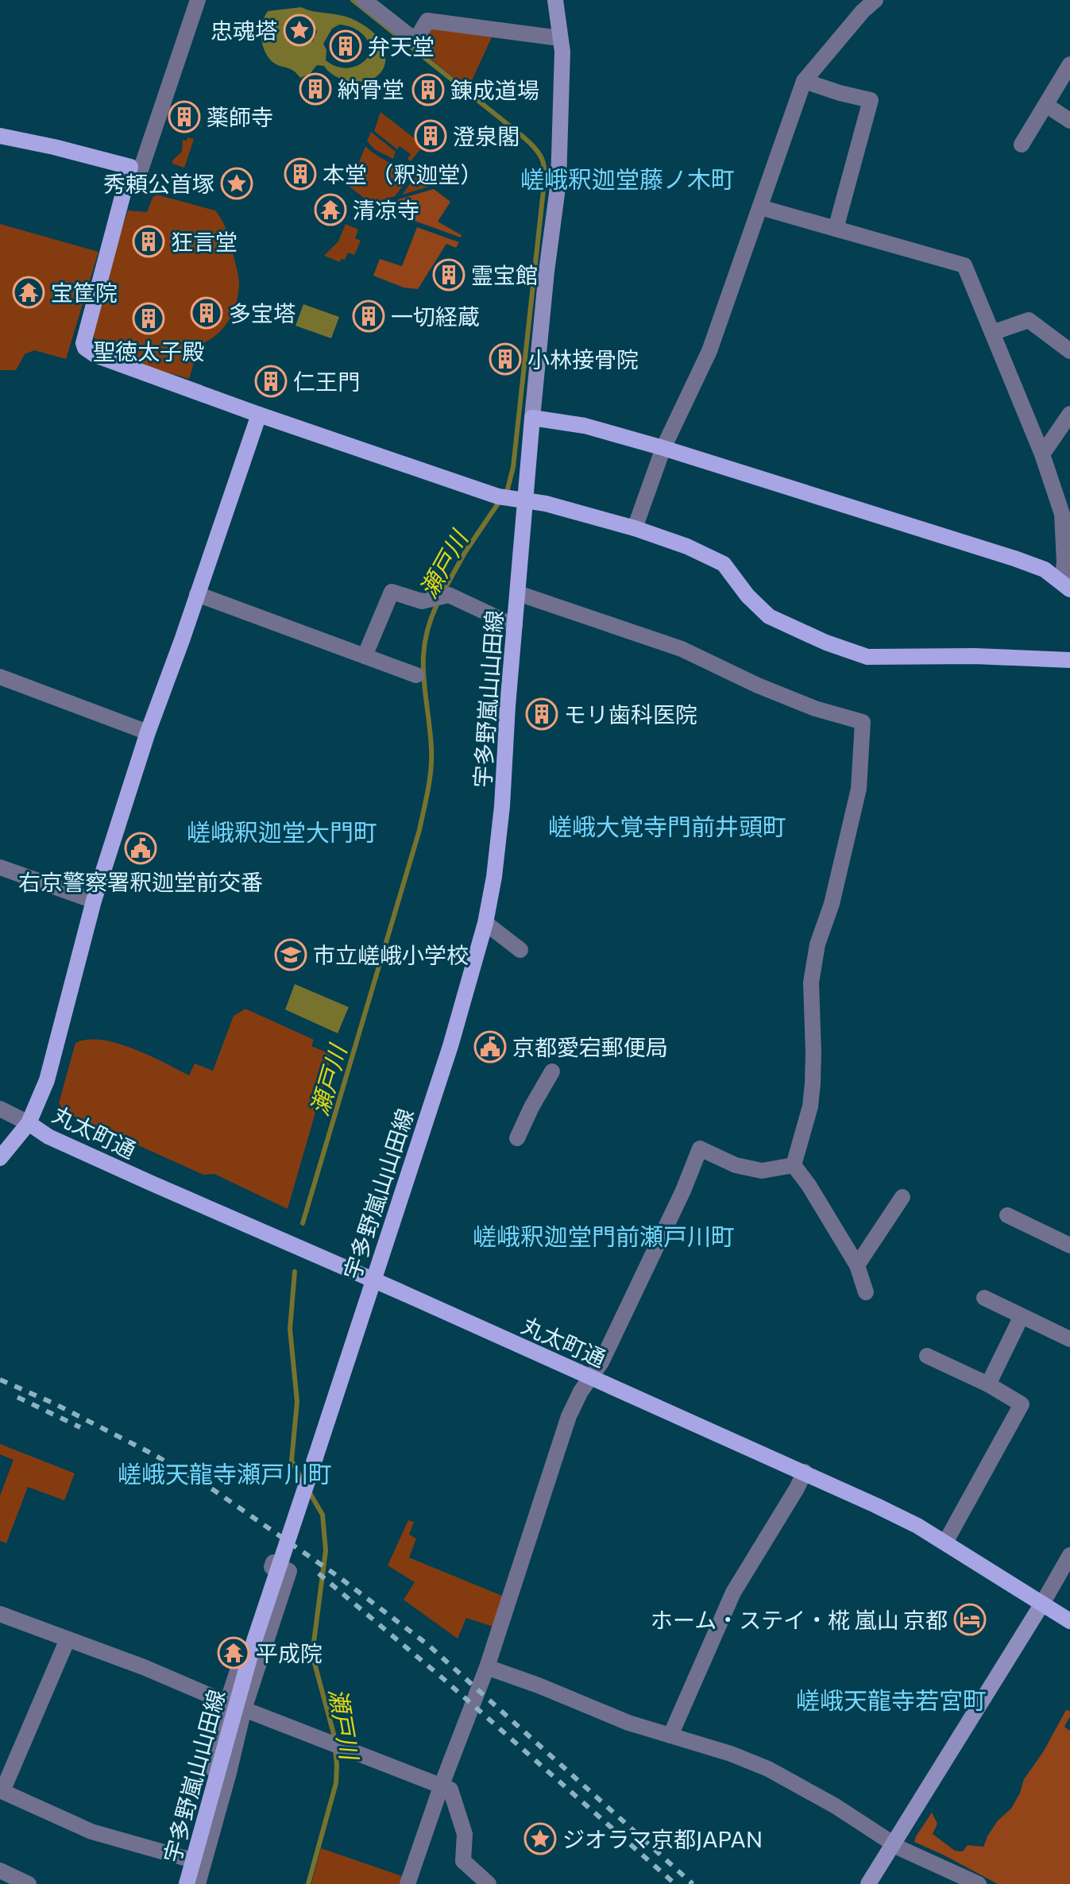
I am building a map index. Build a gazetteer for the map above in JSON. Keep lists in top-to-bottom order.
{
  "streets": {
    "main road": ["宇多野嵐山山田線", "丸太町通"]
  },
  "crossings": [
    ["宇多野嵐山山田線", "丸太町通"]
  ],
  "districts": [
    "嵯峨釈迦堂藤ノ木町",
    "嵯峨大覚寺門前井頭町",
    "嵯峨釈迦堂大門町",
    "嵯峨釈迦堂門前瀬戸川町",
    "嵯峨天龍寺瀬戸川町",
    "嵯峨天龍寺若宮町"
  ],
  "water": ["瀬戸川"],
  "places": {
    "place": ["忠魂塔", "秀頼公首塚", "ジオラマ京都JAPAN"],
    "building": [
      "弁天堂",
      "納骨堂",
      "錬成道場",
      "薬師寺",
      "澄泉閣",
      "本堂 （釈迦堂）",
      "狂言堂",
      "霊宝館",
      "多宝塔",
      "一切経蔵",
      "聖徳太子殿",
      "小林接骨院",
      "仁王門",
      "モリ歯科医院"
    ],
    "temple": ["清凉寺", "宝筐院", "平成院"],
    "public building": ["右京警察署釈迦堂前交番", "京都愛宕郵便局"],
    "school or university": ["市立嵯峨小学校"],
    "hotel": ["ホーム・ステイ・椛 嵐山 京都"]
  }
}
